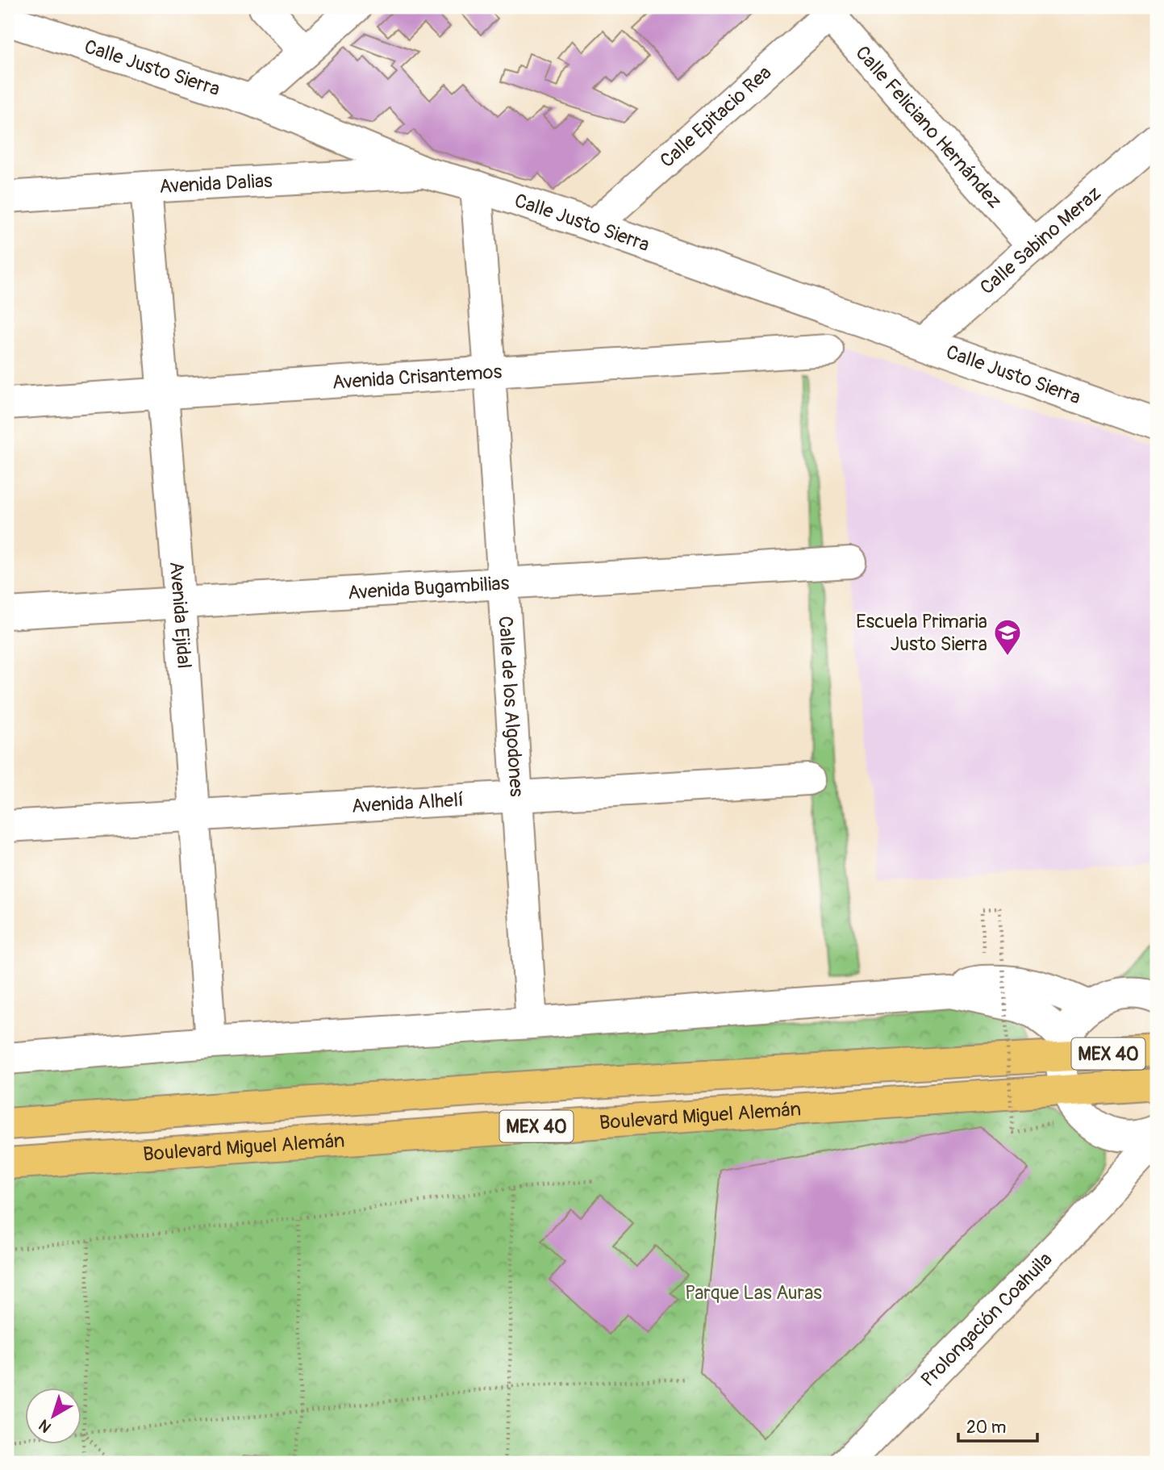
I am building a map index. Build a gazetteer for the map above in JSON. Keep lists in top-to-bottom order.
{
  "streets": {
    "main road": ["MEX 40", "Boulevard Miguel Alemán"],
    "street": [
      "Calle Justo Sierra",
      "Calle Epitacio Rea",
      "Calle Feliciano Hernández",
      "Avenida Dalias",
      "Calle Sabino Meraz",
      "Avenida Crisantemos",
      "Avenida Bugambilias",
      "Avenida Ejidal",
      "Calle de los Algodones",
      "Avenida Alhelí",
      "Prolongación Coahuila"
    ]
  },
  "crossings": [
    ["Calle Justo Sierra", "Calle Epitacio Rea"],
    ["Calle Justo Sierra", "Avenida Dalias"],
    ["Calle Justo Sierra", "Calle Sabino Meraz"],
    ["Calle Justo Sierra", "Calle de los Algodones"],
    ["Calle Epitacio Rea", "Calle Feliciano Hernández"],
    ["Calle Feliciano Hernández", "Calle Sabino Meraz"],
    ["Avenida Dalias", "Avenida Ejidal"],
    ["Avenida Crisantemos", "Avenida Ejidal"],
    ["Avenida Crisantemos", "Calle de los Algodones"],
    ["Avenida Bugambilias", "Avenida Ejidal"],
    ["Avenida Bugambilias", "Calle de los Algodones"],
    ["Avenida Ejidal", "Avenida Alhelí"],
    ["Calle de los Algodones", "Avenida Alhelí"]
  ],
  "parks": ["Parque Las Auras"],
  "places": {
    "school or university": ["Escuela Primaria Justo Sierra"]
  },
  "scale_bar": "20 m",
  "north": "bottom left"
}
